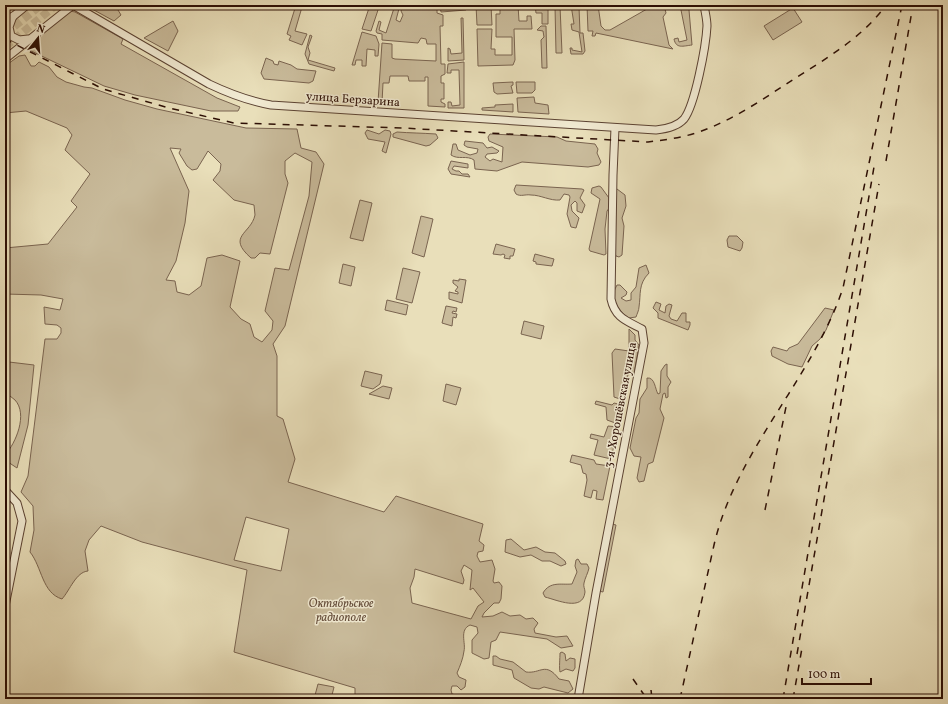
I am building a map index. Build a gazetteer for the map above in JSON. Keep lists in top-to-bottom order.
{
  "streets": {
    "street": ["улица Берзарина", "3-я Хорошёвская улица"]
  },
  "crossings": [
    ["улица Берзарина", "3-я Хорошёвская улица"]
  ],
  "parks": ["Октябрьское радиополе"],
  "scale_bar": "100 m",
  "north": "top"
}
